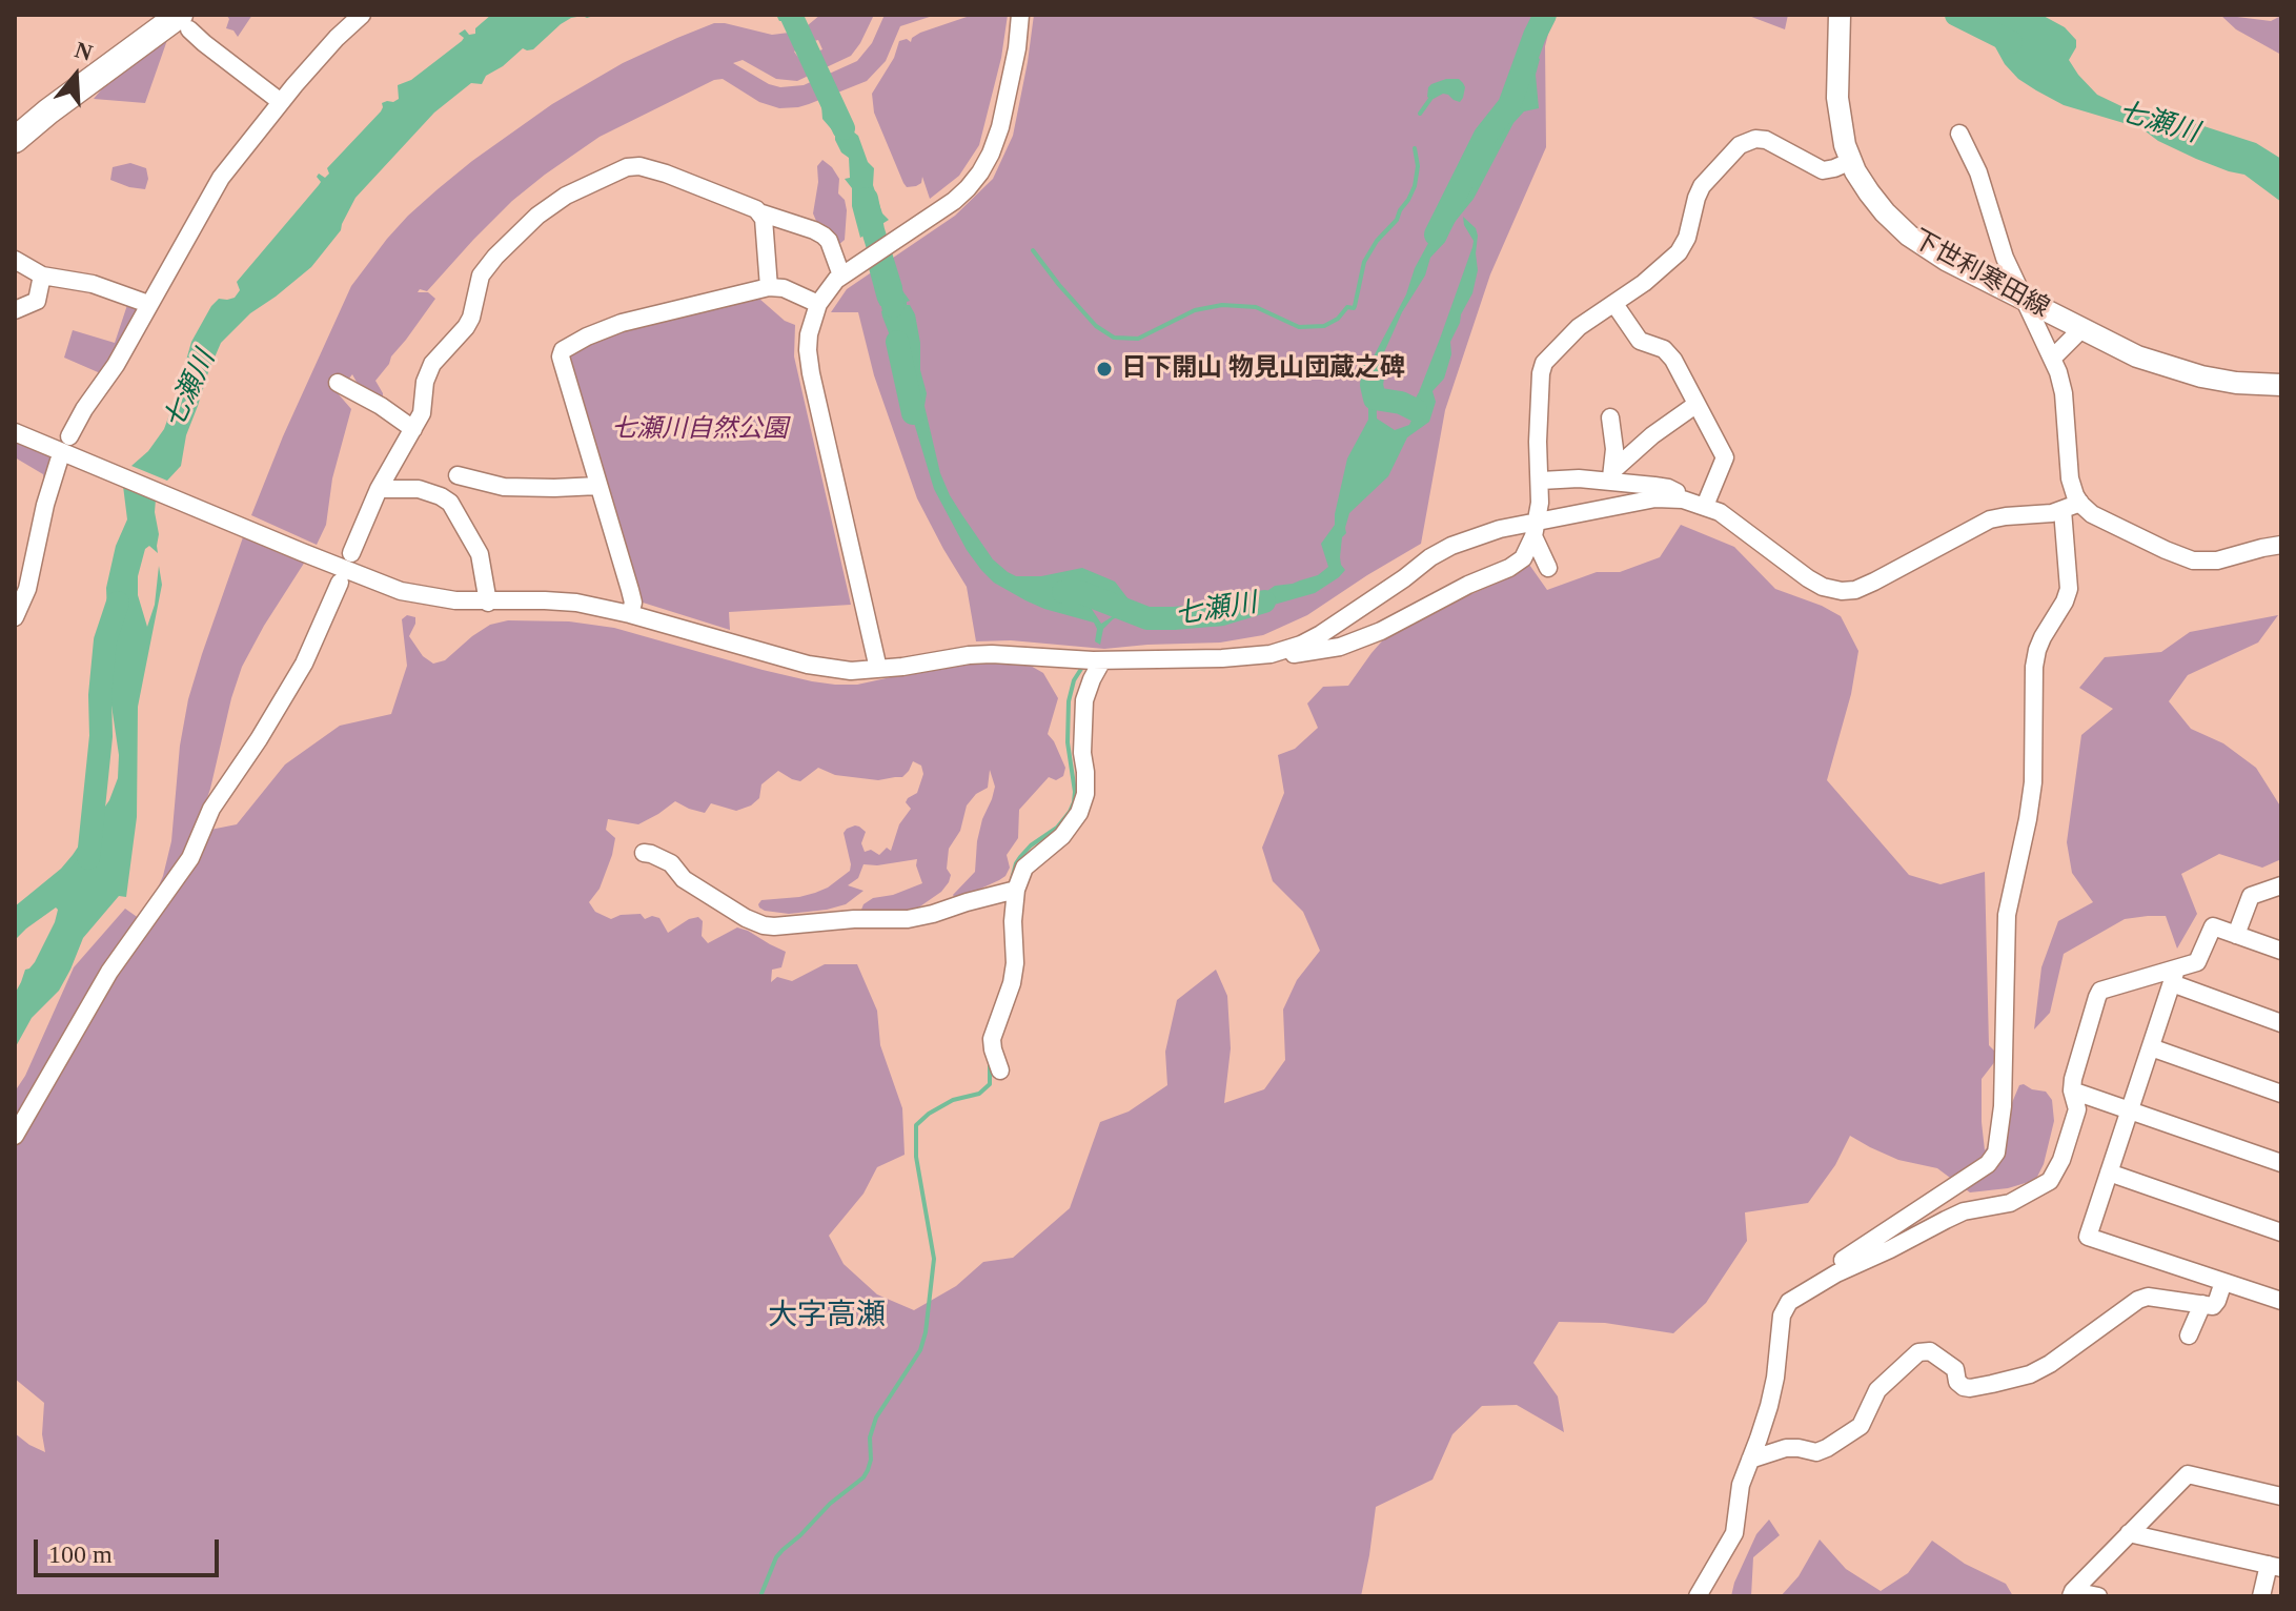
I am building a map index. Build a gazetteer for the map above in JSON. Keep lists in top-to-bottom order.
{
  "streets": {
    "main road": ["下世利寒田線"]
  },
  "districts": ["大字高瀬"],
  "water": ["七瀬川"],
  "parks": ["七瀬川自然公園"],
  "places": ["日下開山 物見山団蔵之碑"],
  "scale_bar": "100 m",
  "north": "top"
}
